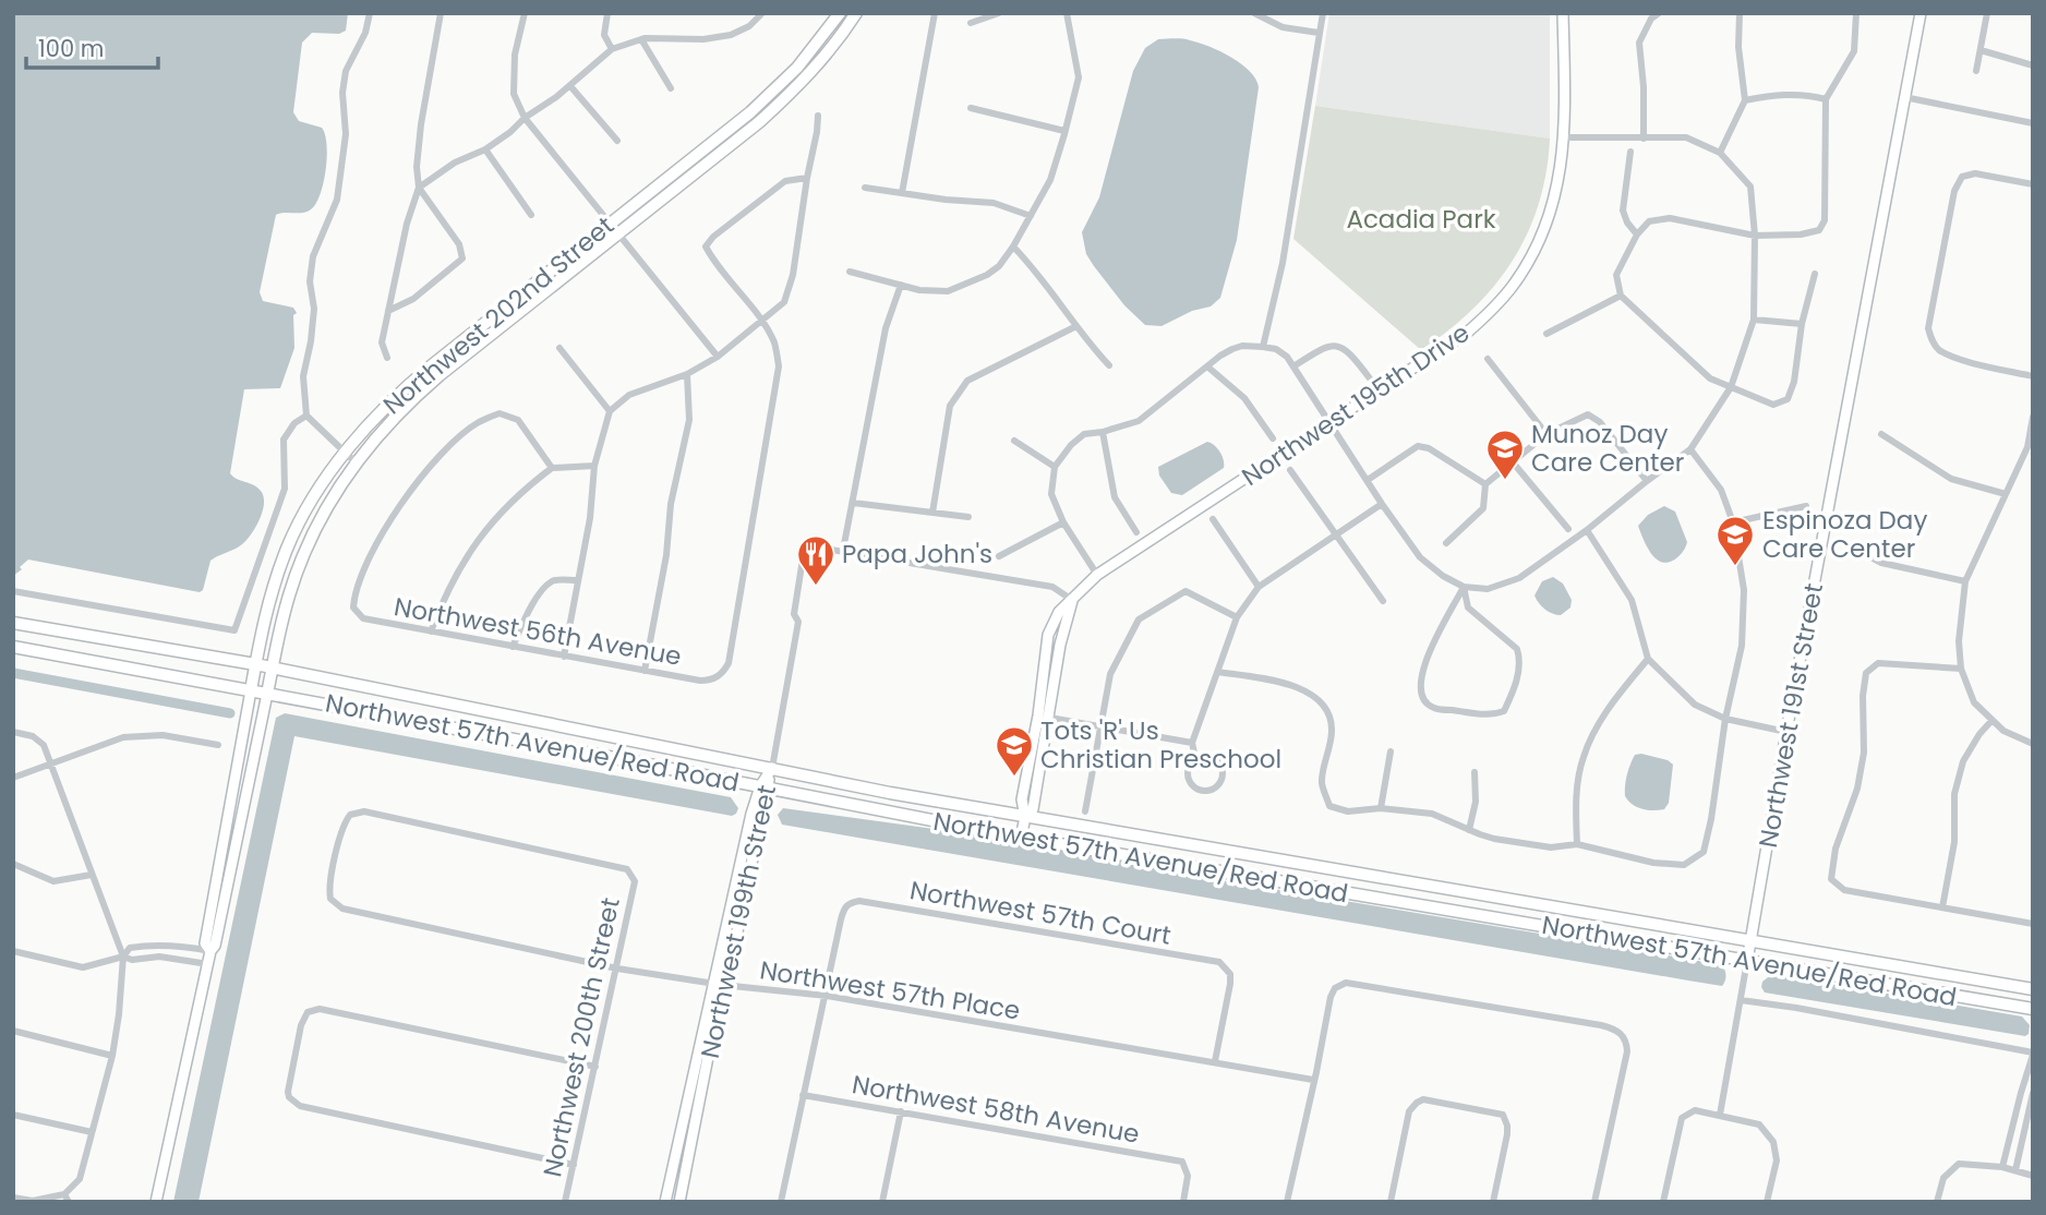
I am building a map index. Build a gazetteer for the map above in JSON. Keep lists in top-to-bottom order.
{
  "streets": {
    "main road": ["Northwest 202nd Street", "Northwest 57th Avenue/Red Road"],
    "street": [
      "Northwest 195th Drive",
      "Northwest 56th Avenue",
      "Northwest 191st Street",
      "Northwest 57th Court",
      "Northwest 199th Street",
      "Northwest 57th Place",
      "Northwest 200th Street",
      "Northwest 58th Avenue"
    ]
  },
  "crossings": [
    ["Northwest 202nd Street", "Northwest 57th Avenue/Red Road"],
    ["Northwest 195th Drive", "Northwest 57th Avenue/Red Road"],
    ["Northwest 191st Street", "Northwest 57th Avenue/Red Road"],
    ["Northwest 57th Avenue/Red Road", "Northwest 199th Street"],
    ["Northwest 57th Court", "Northwest 57th Place"],
    ["Northwest 199th Street", "Northwest 57th Place"],
    ["Northwest 57th Place", "Northwest 200th Street"]
  ],
  "parks": ["Acadia Park"],
  "places": {
    "school or university": ["Munoz Day Care Center", "Espinoza Day Care Center", "Tots 'R' Us Christian Preschool"],
    "restaurant": ["Papa John's"]
  },
  "scale_bar": "100 m"
}
